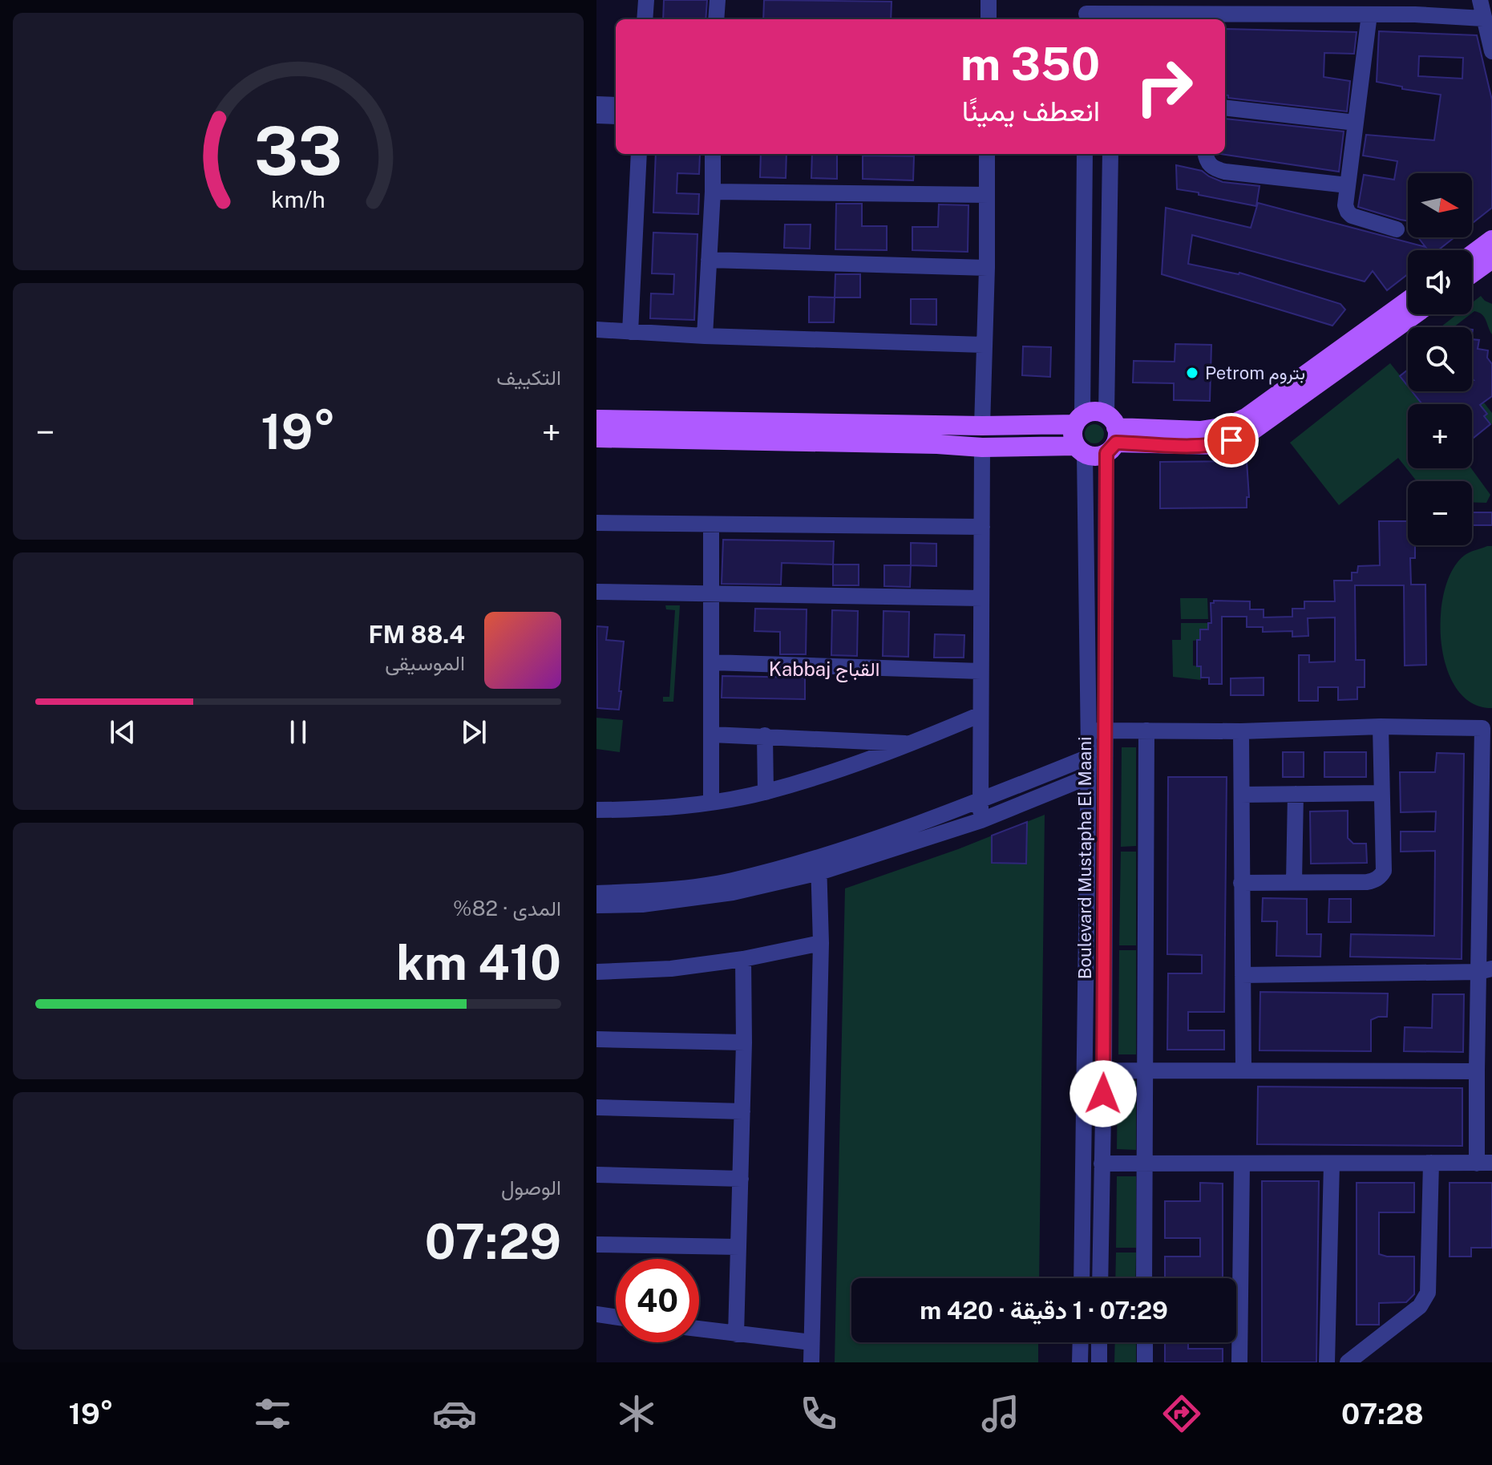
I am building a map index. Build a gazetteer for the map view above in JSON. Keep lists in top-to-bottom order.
{
  "streets": {
    "street": ["Boulevard Mustapha El Maani"]
  },
  "districts": ["Kabbaj القباج"],
  "places": ["Petrom بتروم"],
  "north": "right",
  "page": {
    "turn": ["350 m", "انعطف يمينًا"],
    "map_buttons": ["+", "−"],
    "tile": [
      "التكييف",
      ["المدى · 82%", "410 km"],
      ["الوصول", "07:29"]
    ],
    "heat": ["−", "19°", "+"],
    "song": ["88.4 FM", "الموسيقى"],
    "limit": "40",
    "trip": "07:29 · 1 دقيقة · 420 m",
    "tabs": ["07:28", "19°"],
    "gauge": ["33", "km/h"]
  }
}
